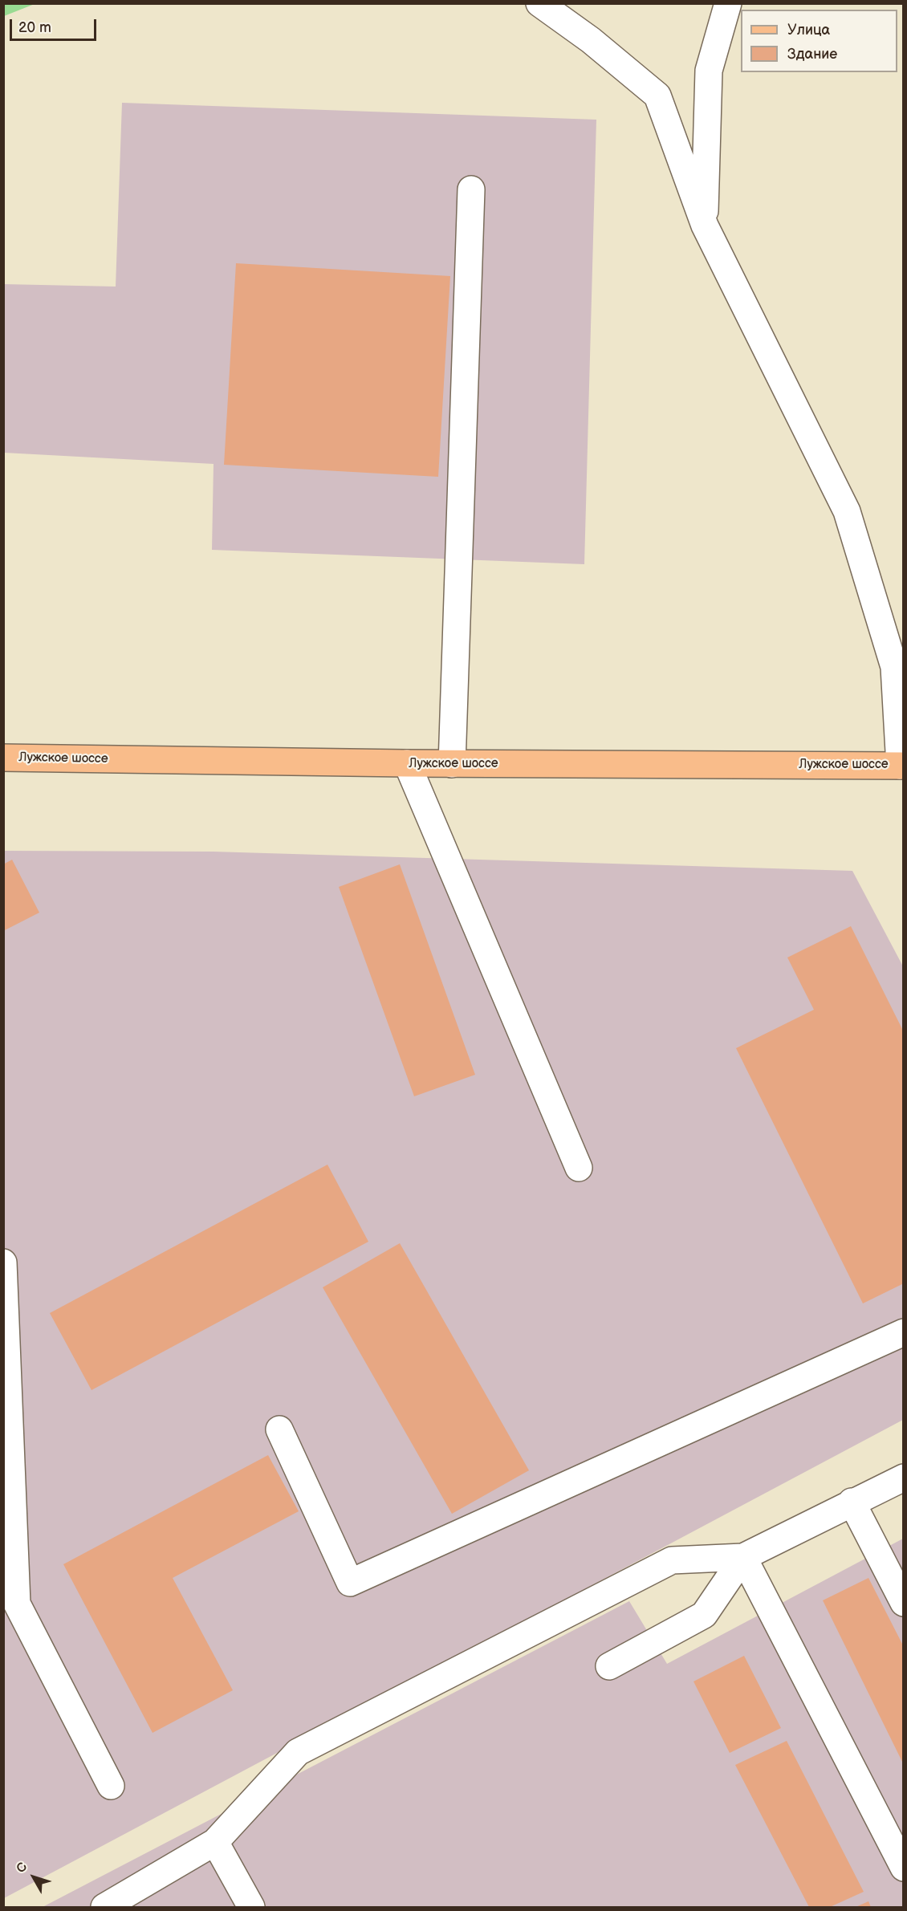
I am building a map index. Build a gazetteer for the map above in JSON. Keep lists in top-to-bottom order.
{
  "streets": {
    "main road": ["Лужское шоссе"]
  },
  "legend": ["Улица", "Здание"],
  "scale_bar": "20 m",
  "north": "top left"
}
